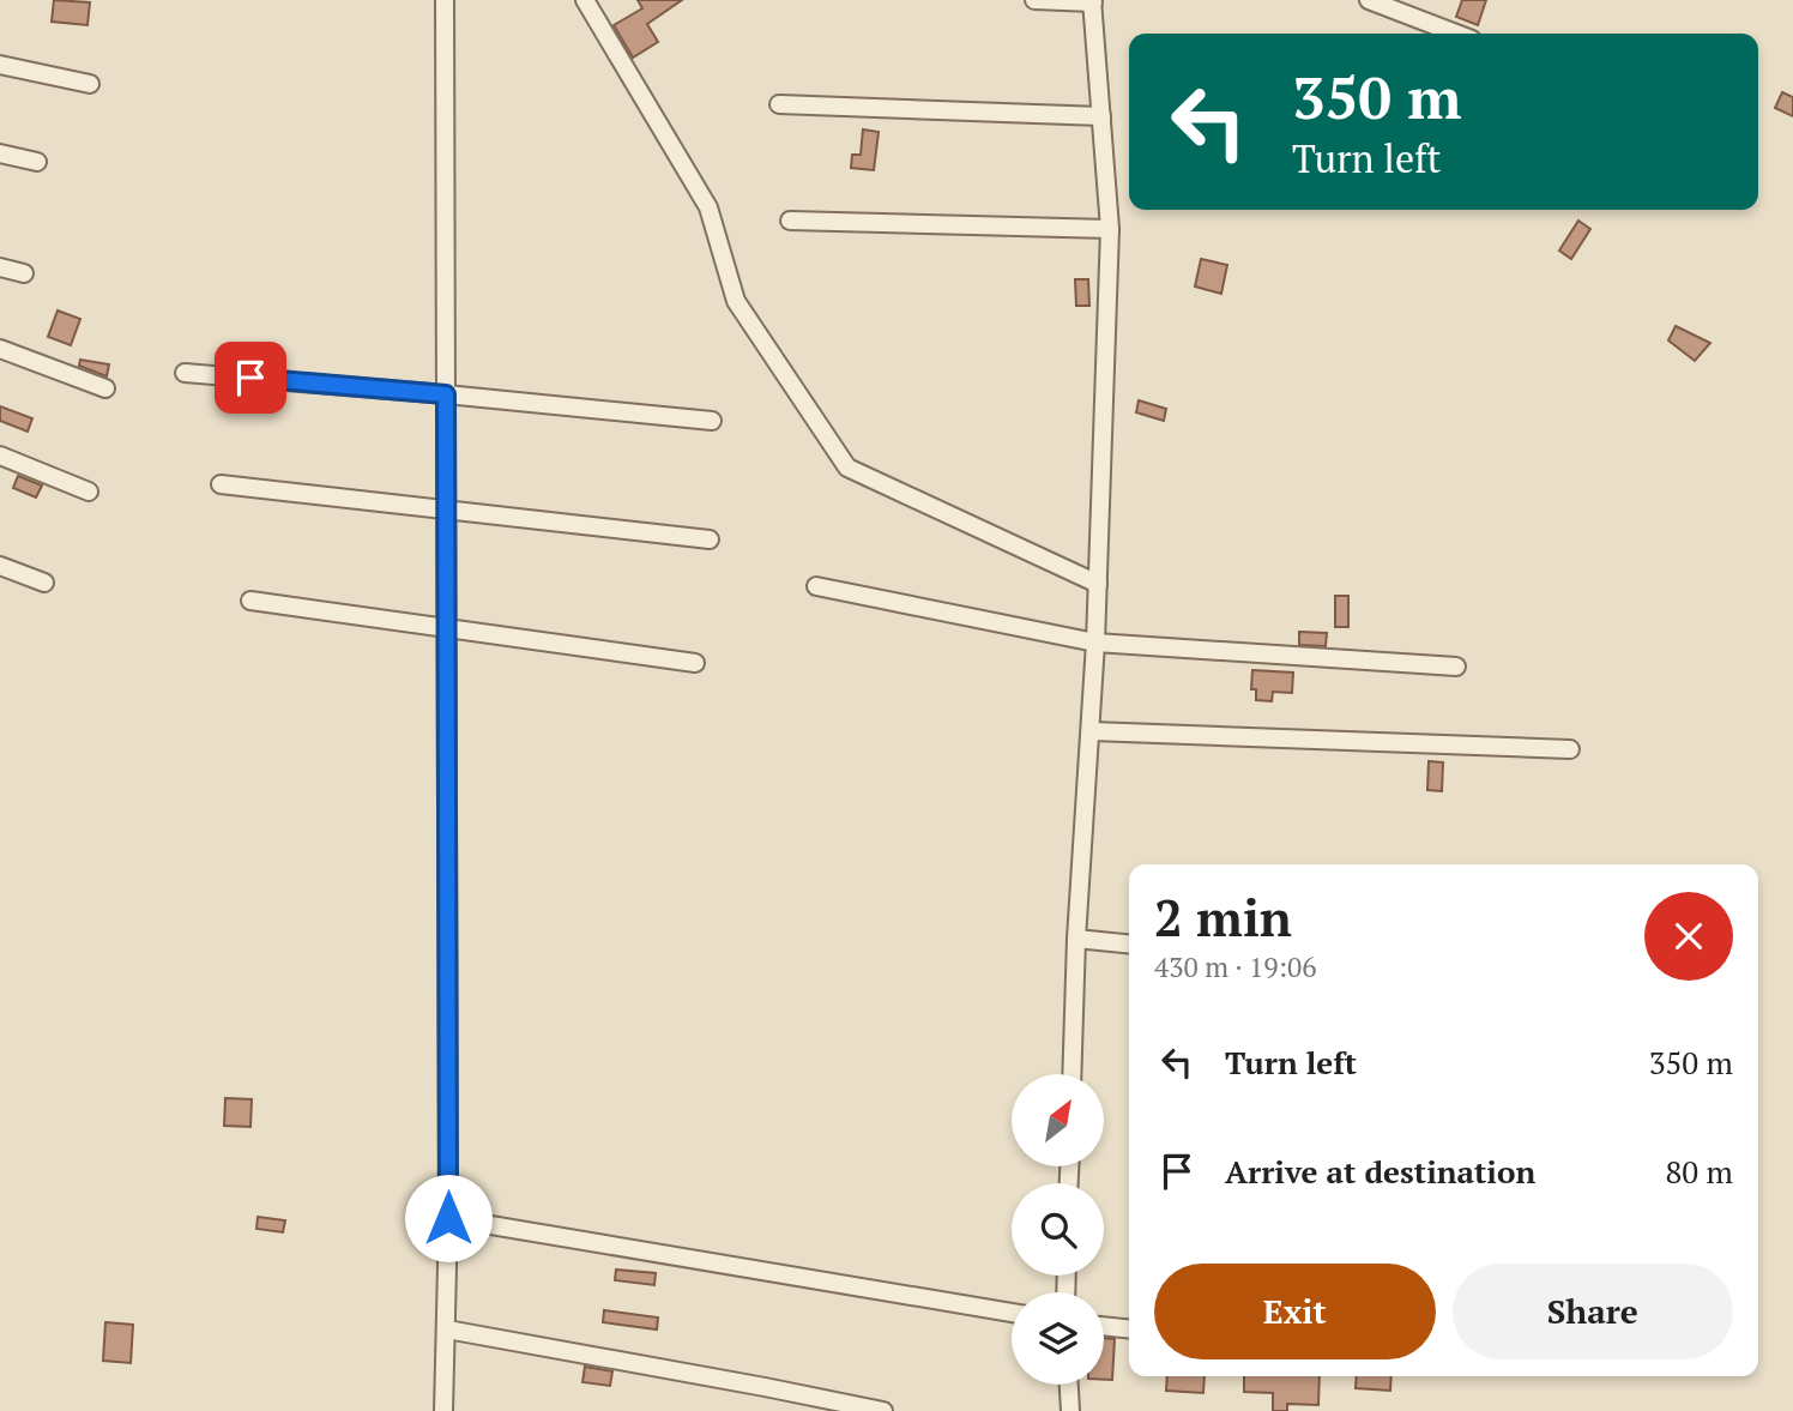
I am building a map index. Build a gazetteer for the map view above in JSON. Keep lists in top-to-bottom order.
{
  "north": "top right",
  "page": {
    "turn": ["350 m", "Turn left"],
    "heading": ["2 min", "430 m · 19:06"],
    "list": [
      {
        "name": "Turn left",
        "value": "350 m"
      },
      {
        "name": "Arrive at destination",
        "value": "80 m"
      }
    ],
    "buttons": ["Exit", "Share"]
  }
}
